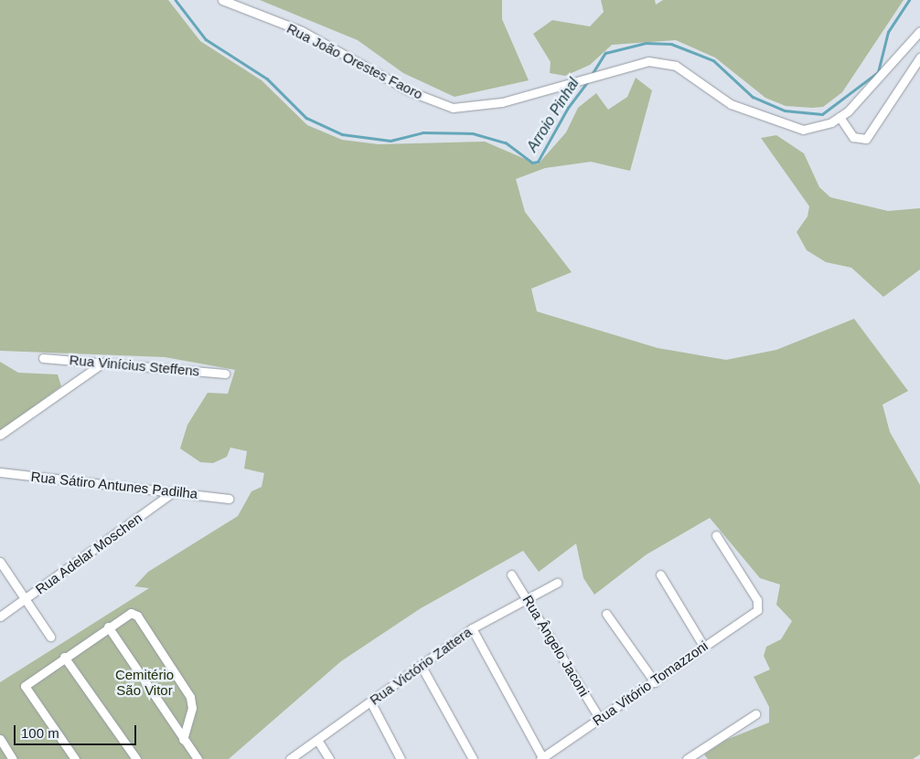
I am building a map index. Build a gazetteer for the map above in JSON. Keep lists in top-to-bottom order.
{
  "streets": {
    "street": [
      "Rua João Orestes Faoro",
      "Rua Vinícius Steffens",
      "Rua Sátiro Antunes Padilha",
      "Rua Adelar Moschen",
      "Rua Ângelo Jaconi",
      "Rua Victório Zattera",
      "Rua Vitório Tomazzoni"
    ]
  },
  "crossings": [
    ["Rua Sátiro Antunes Padilha", "Rua Adelar Moschen"],
    ["Rua Ângelo Jaconi", "Rua Victório Zattera"],
    ["Rua Ângelo Jaconi", "Rua Vitório Tomazzoni"]
  ],
  "water": ["Arroio Pinhal"],
  "parks": ["Cemitério São Vitor"],
  "scale_bar": "100 m"
}
